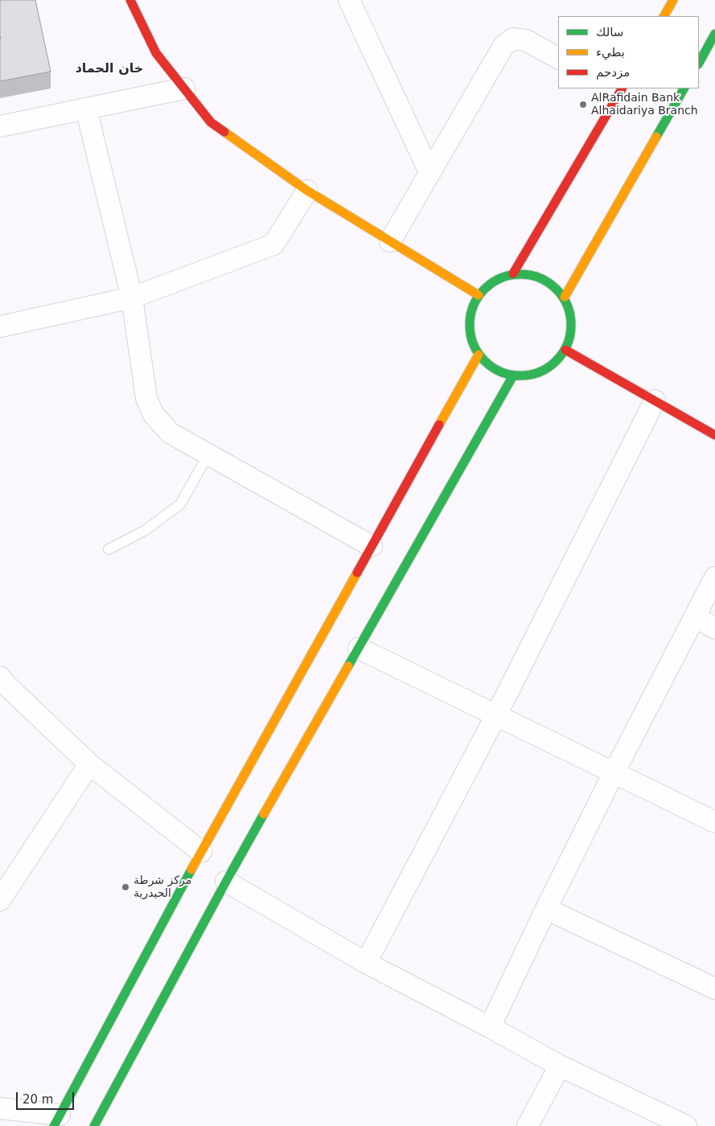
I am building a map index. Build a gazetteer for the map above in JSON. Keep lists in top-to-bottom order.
{
  "districts": ["خان الحماد"],
  "places": ["AlRafidain Bank Alhaidariya Branch", "مركز شرطة الحيدرية"],
  "legend": ["سالك", "بطيء", "مزدحم"],
  "scale_bar": "20 m"
}
